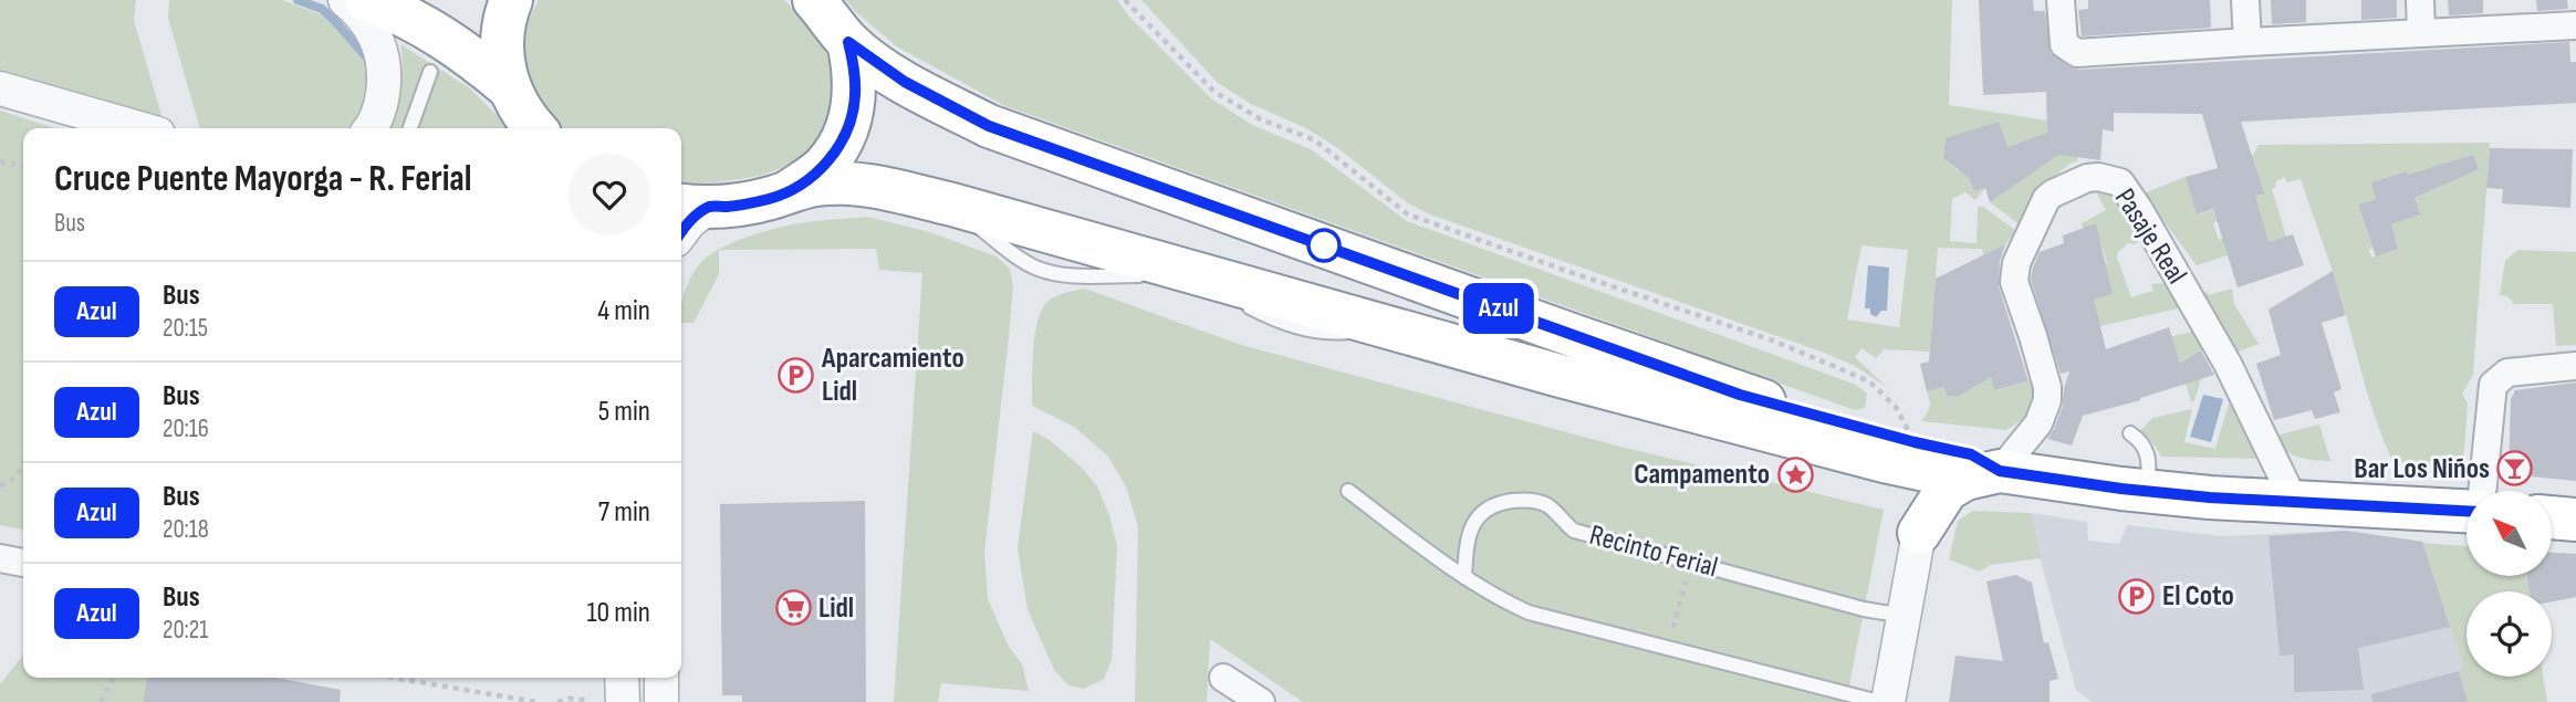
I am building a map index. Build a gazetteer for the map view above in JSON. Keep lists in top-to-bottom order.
{
  "streets": {
    "street": ["Pasaje Real"],
    "lane": ["Recinto Ferial"]
  },
  "places": {
    "parking": ["Aparcamiento Lidl", "El Coto"],
    "bar": ["Bar Los Niños"],
    "place": ["Campamento"],
    "supermarket": ["Lidl"]
  },
  "lines": ["bus line Azul"],
  "north": "top left",
  "page": {
    "on_map": "Azul",
    "heading": ["Cruce Puente Mayorga - R. Ferial", "Bus"],
    "list": [
      {
        "mark": "Azul",
        "name": "Bus",
        "note": "20:15",
        "value": "4 min"
      },
      {
        "mark": "Azul",
        "name": "Bus",
        "note": "20:16",
        "value": "5 min"
      },
      {
        "mark": "Azul",
        "name": "Bus",
        "note": "20:18",
        "value": "7 min"
      },
      {
        "mark": "Azul",
        "name": "Bus",
        "note": "20:21",
        "value": "10 min"
      }
    ]
  }
}
